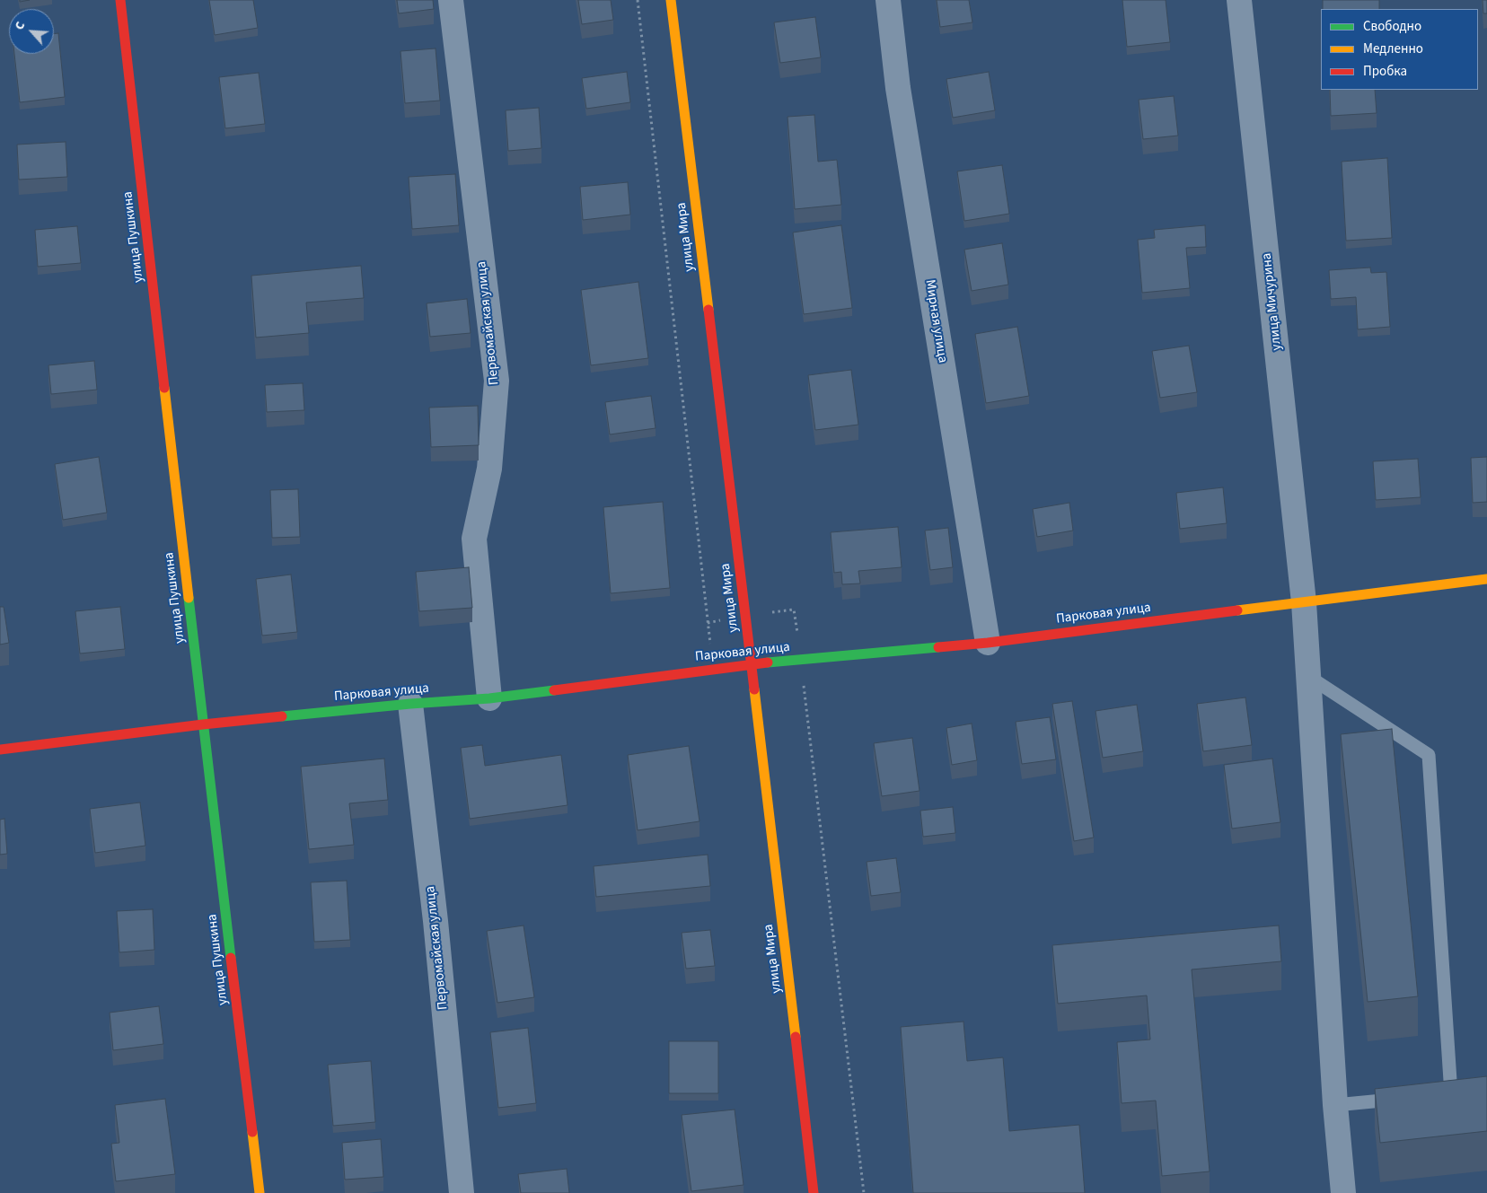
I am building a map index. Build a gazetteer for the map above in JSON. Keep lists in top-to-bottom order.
{
  "streets": {
    "street": [
      "улица Пушкина",
      "улица Мира",
      "улица Мичурина",
      "Мирная улица",
      "Первомайская улица",
      "Парковая улица"
    ]
  },
  "crossings": [
    ["улица Пушкина", "Парковая улица"],
    ["улица Мира", "Парковая улица"],
    ["улица Мичурина", "Парковая улица"],
    ["Мирная улица", "Парковая улица"],
    ["Первомайская улица", "Парковая улица"]
  ],
  "legend": ["Свободно", "Медленно", "Пробка"],
  "north": "top left"
}
